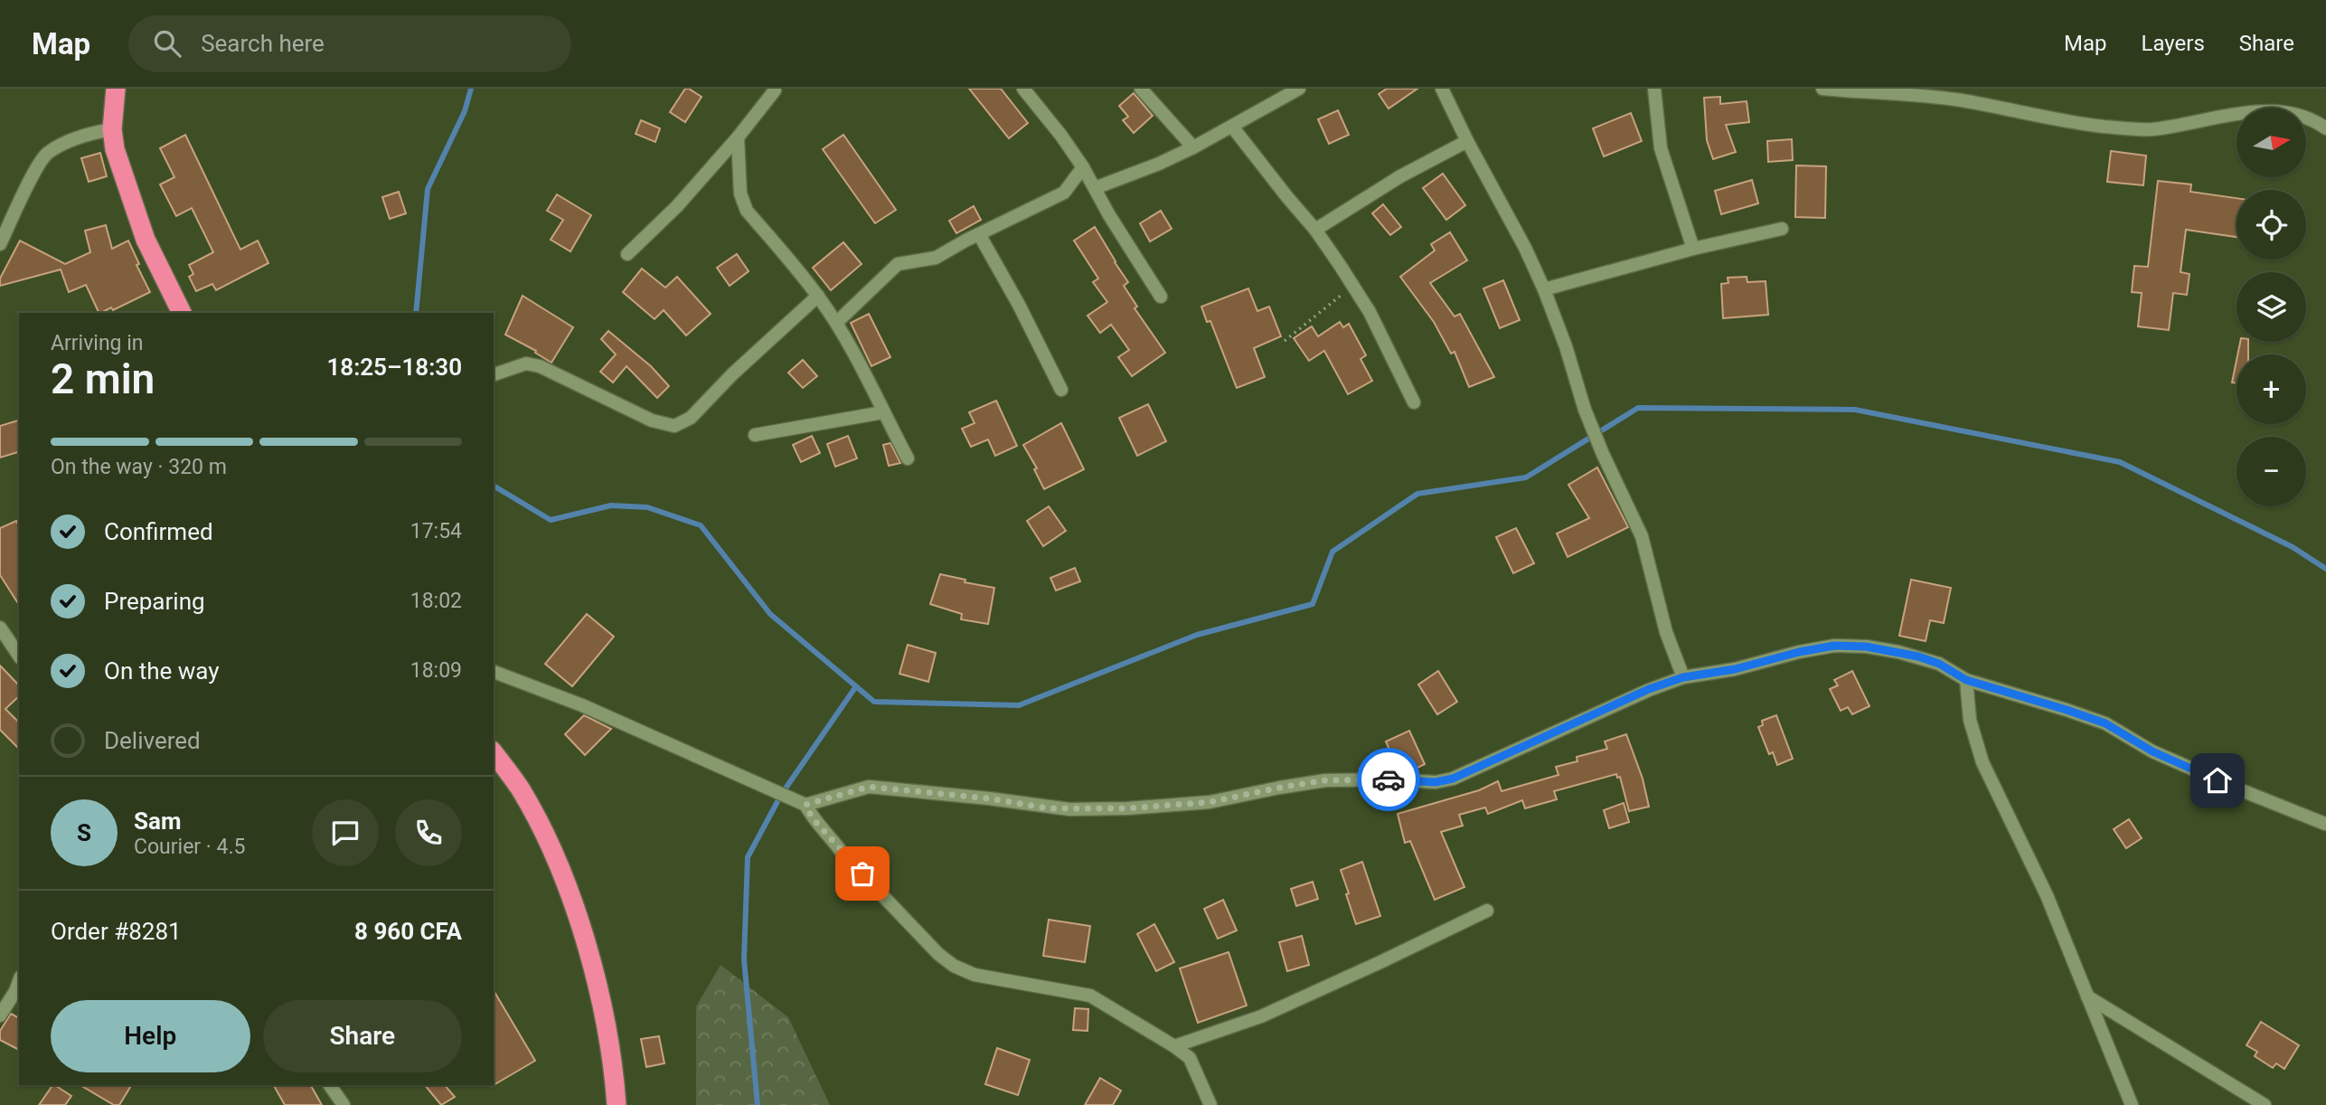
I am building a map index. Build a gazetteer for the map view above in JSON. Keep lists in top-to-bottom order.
{
  "north": "right",
  "page": {
    "header": "Map",
    "search": "Search here",
    "nav": ["Map", "Layers", "Share"],
    "map_buttons": ["+", "−"],
    "heading": ["2 min", "Arriving in", "18:25–18:30"],
    "panel": [
      "Sam",
      "Courier · 4.5",
      "Order #8281",
      "8 960 CFA"
    ],
    "bar": "On the way · 320 m",
    "list": [
      ["Confirmed", "17:54"],
      ["Preparing", "18:02"],
      ["On the way", "18:09"],
      "Delivered"
    ],
    "round": "S",
    "buttons": ["Help", "Share"]
  }
}
